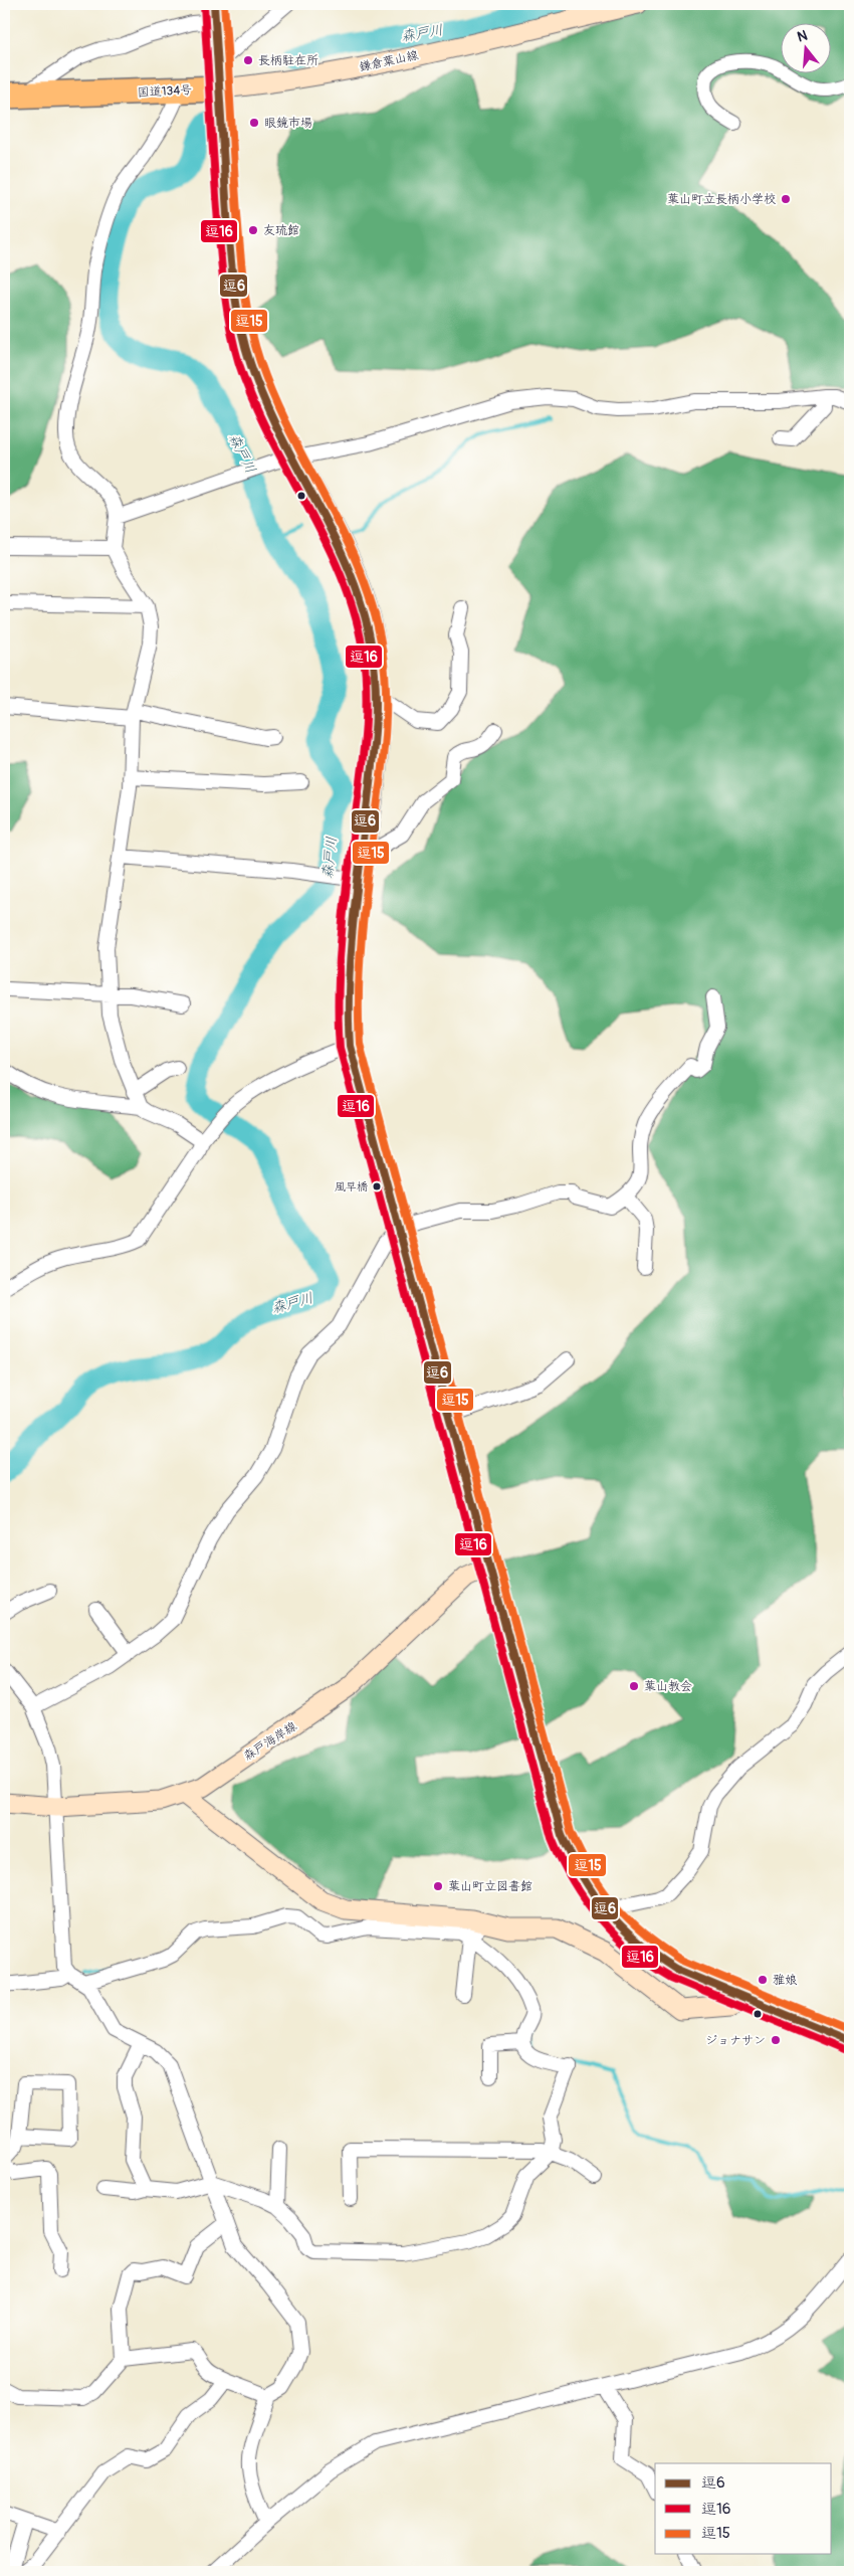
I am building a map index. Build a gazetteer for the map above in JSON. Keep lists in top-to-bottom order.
{
  "streets": {
    "highway": ["国道134号"],
    "main road": ["鎌倉葉山線", "森戸海岸線"]
  },
  "crossings": [
    ["鎌倉葉山線", "国道134号"]
  ],
  "water": ["森戸川"],
  "places": [
    "長柄駐在所",
    "眼鏡市場",
    "葉山町立長柄小学校",
    "友琉館",
    "風早橋",
    "葉山教会",
    "葉山町立図書館",
    "雅娘",
    "ジョナサン"
  ],
  "lines": ["transit line 逗6", "transit line 逗15", "transit line 逗16"],
  "legend": ["逗6", "逗16", "逗15"],
  "north": "top"
}
